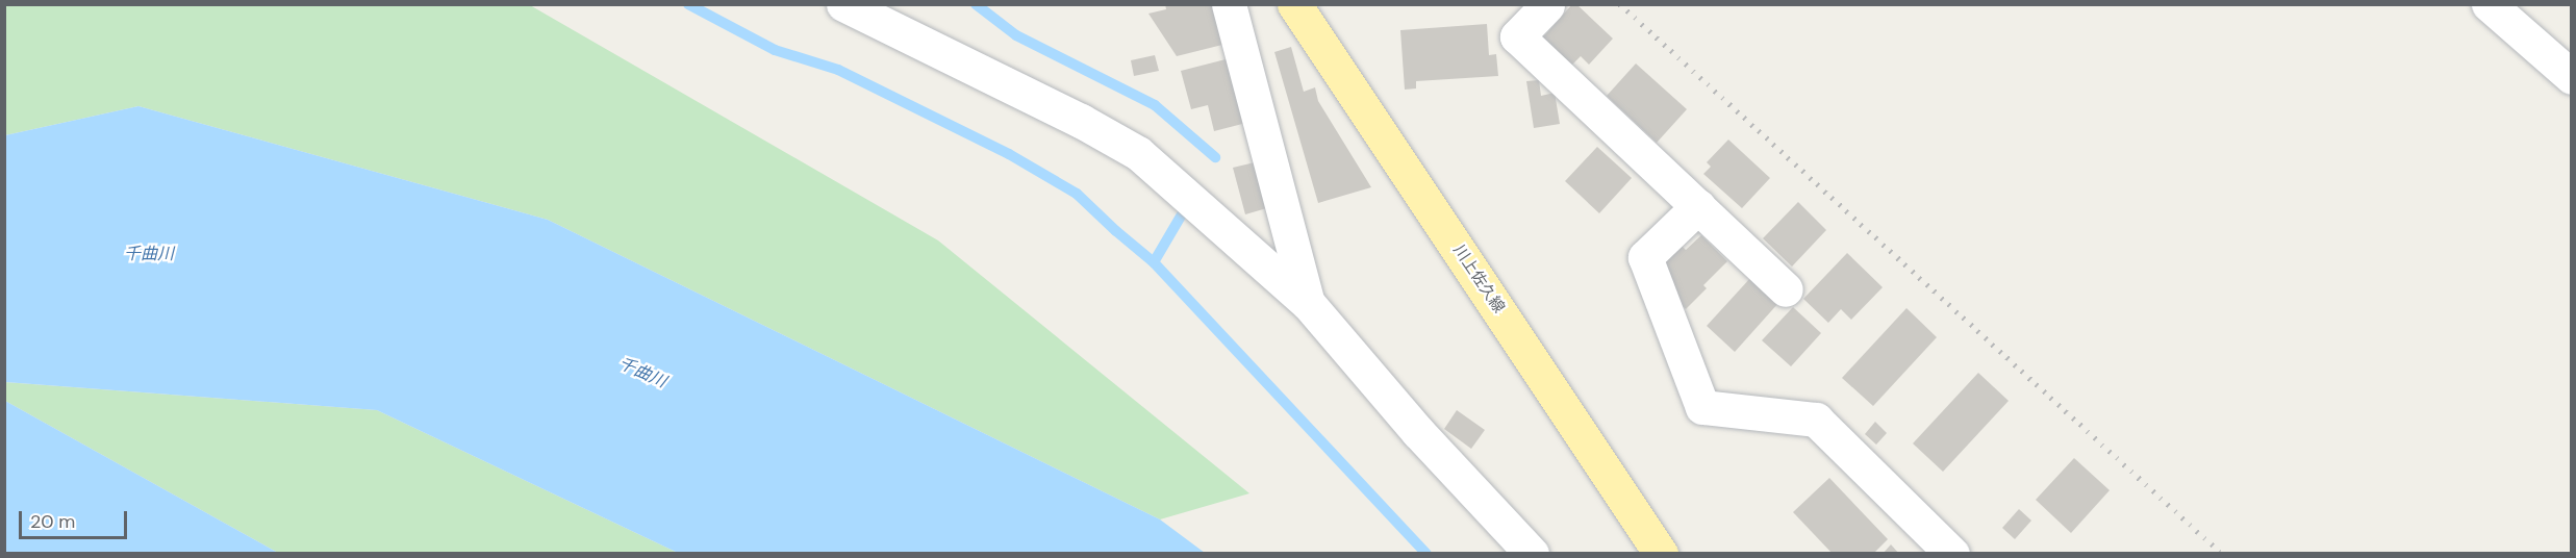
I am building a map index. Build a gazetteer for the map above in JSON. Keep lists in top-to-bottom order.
{
  "streets": {
    "main road": ["川上佐久線"]
  },
  "water": ["千曲川"],
  "scale_bar": "20 m"
}
